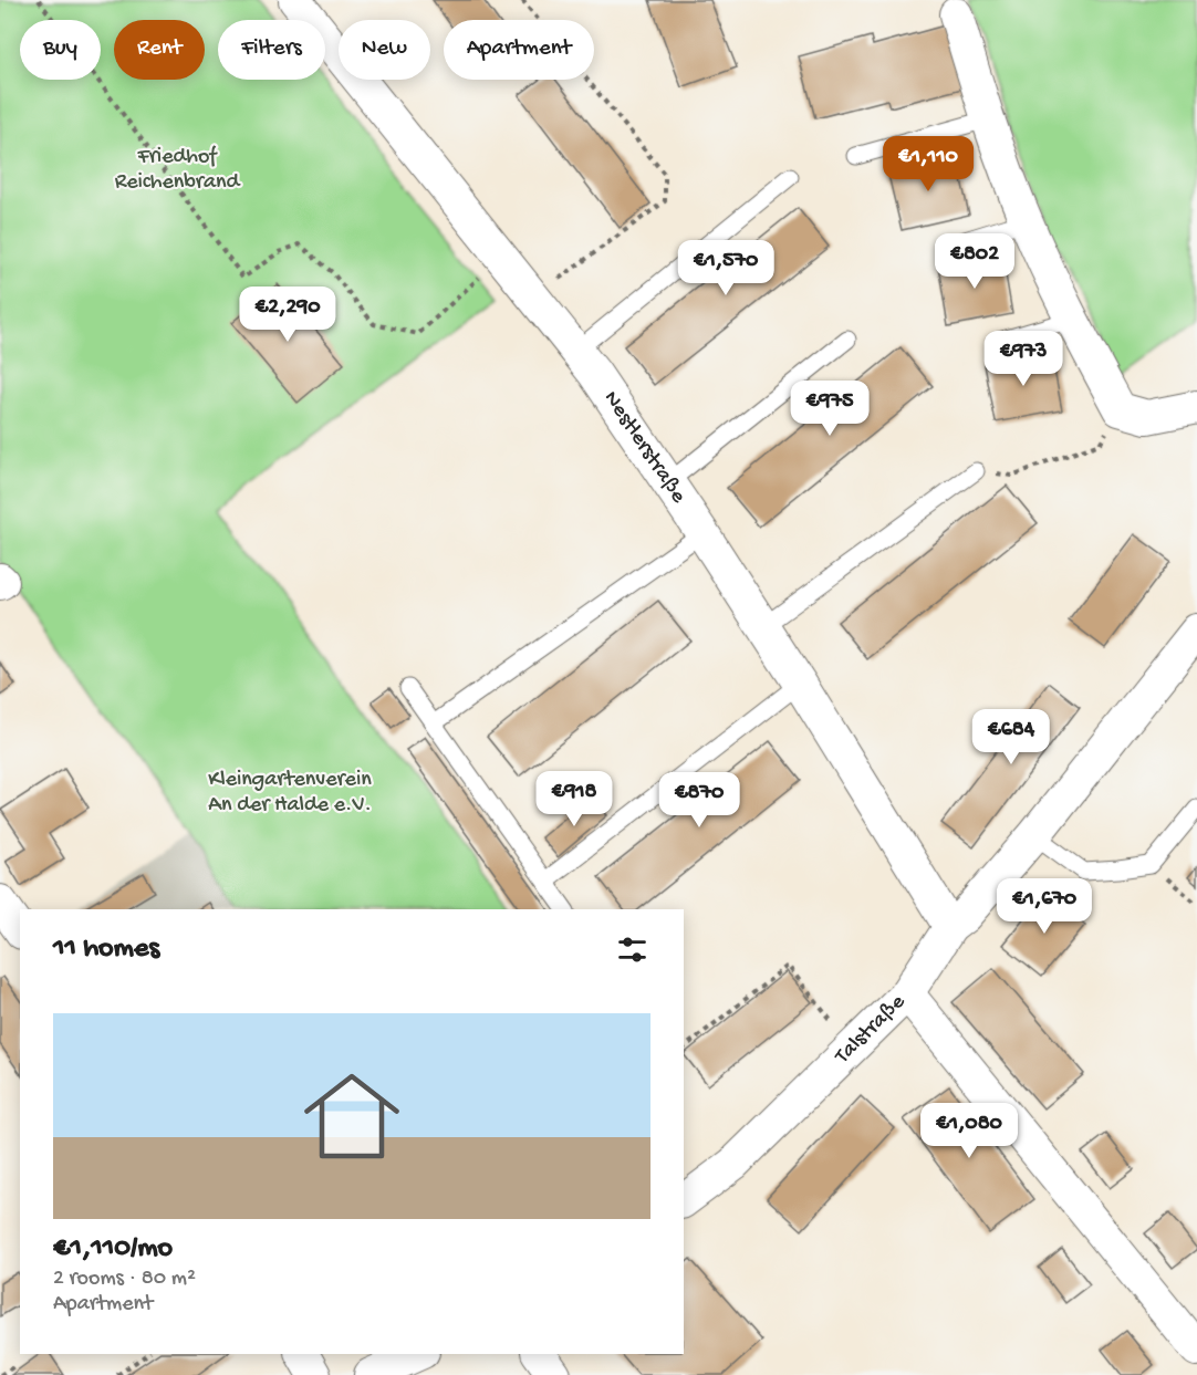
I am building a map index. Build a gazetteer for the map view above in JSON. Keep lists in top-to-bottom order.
{
  "streets": {
    "street": ["Nestlerstraße", "Talstraße"]
  },
  "crossings": [
    ["Nestlerstraße", "Talstraße"]
  ],
  "parks": ["Friedhof Reichenbrand", "Kleingartenverein An der Halde e.V."],
  "page": {
    "chip": [
      "Buy",
      "Rent",
      "Filters",
      "New",
      "Apartment"
    ],
    "price": [
      "€1,110",
      "€802",
      "€1,570",
      "€2,290",
      "€973",
      "€975",
      "€684",
      "€918",
      "€870",
      "€1,670",
      "€1,080"
    ],
    "heading": "11 homes",
    "list": [
      {
        "name": "€1,110/mo",
        "note": "2 rooms · 80 m² · Apartment"
      }
    ]
  }
}
